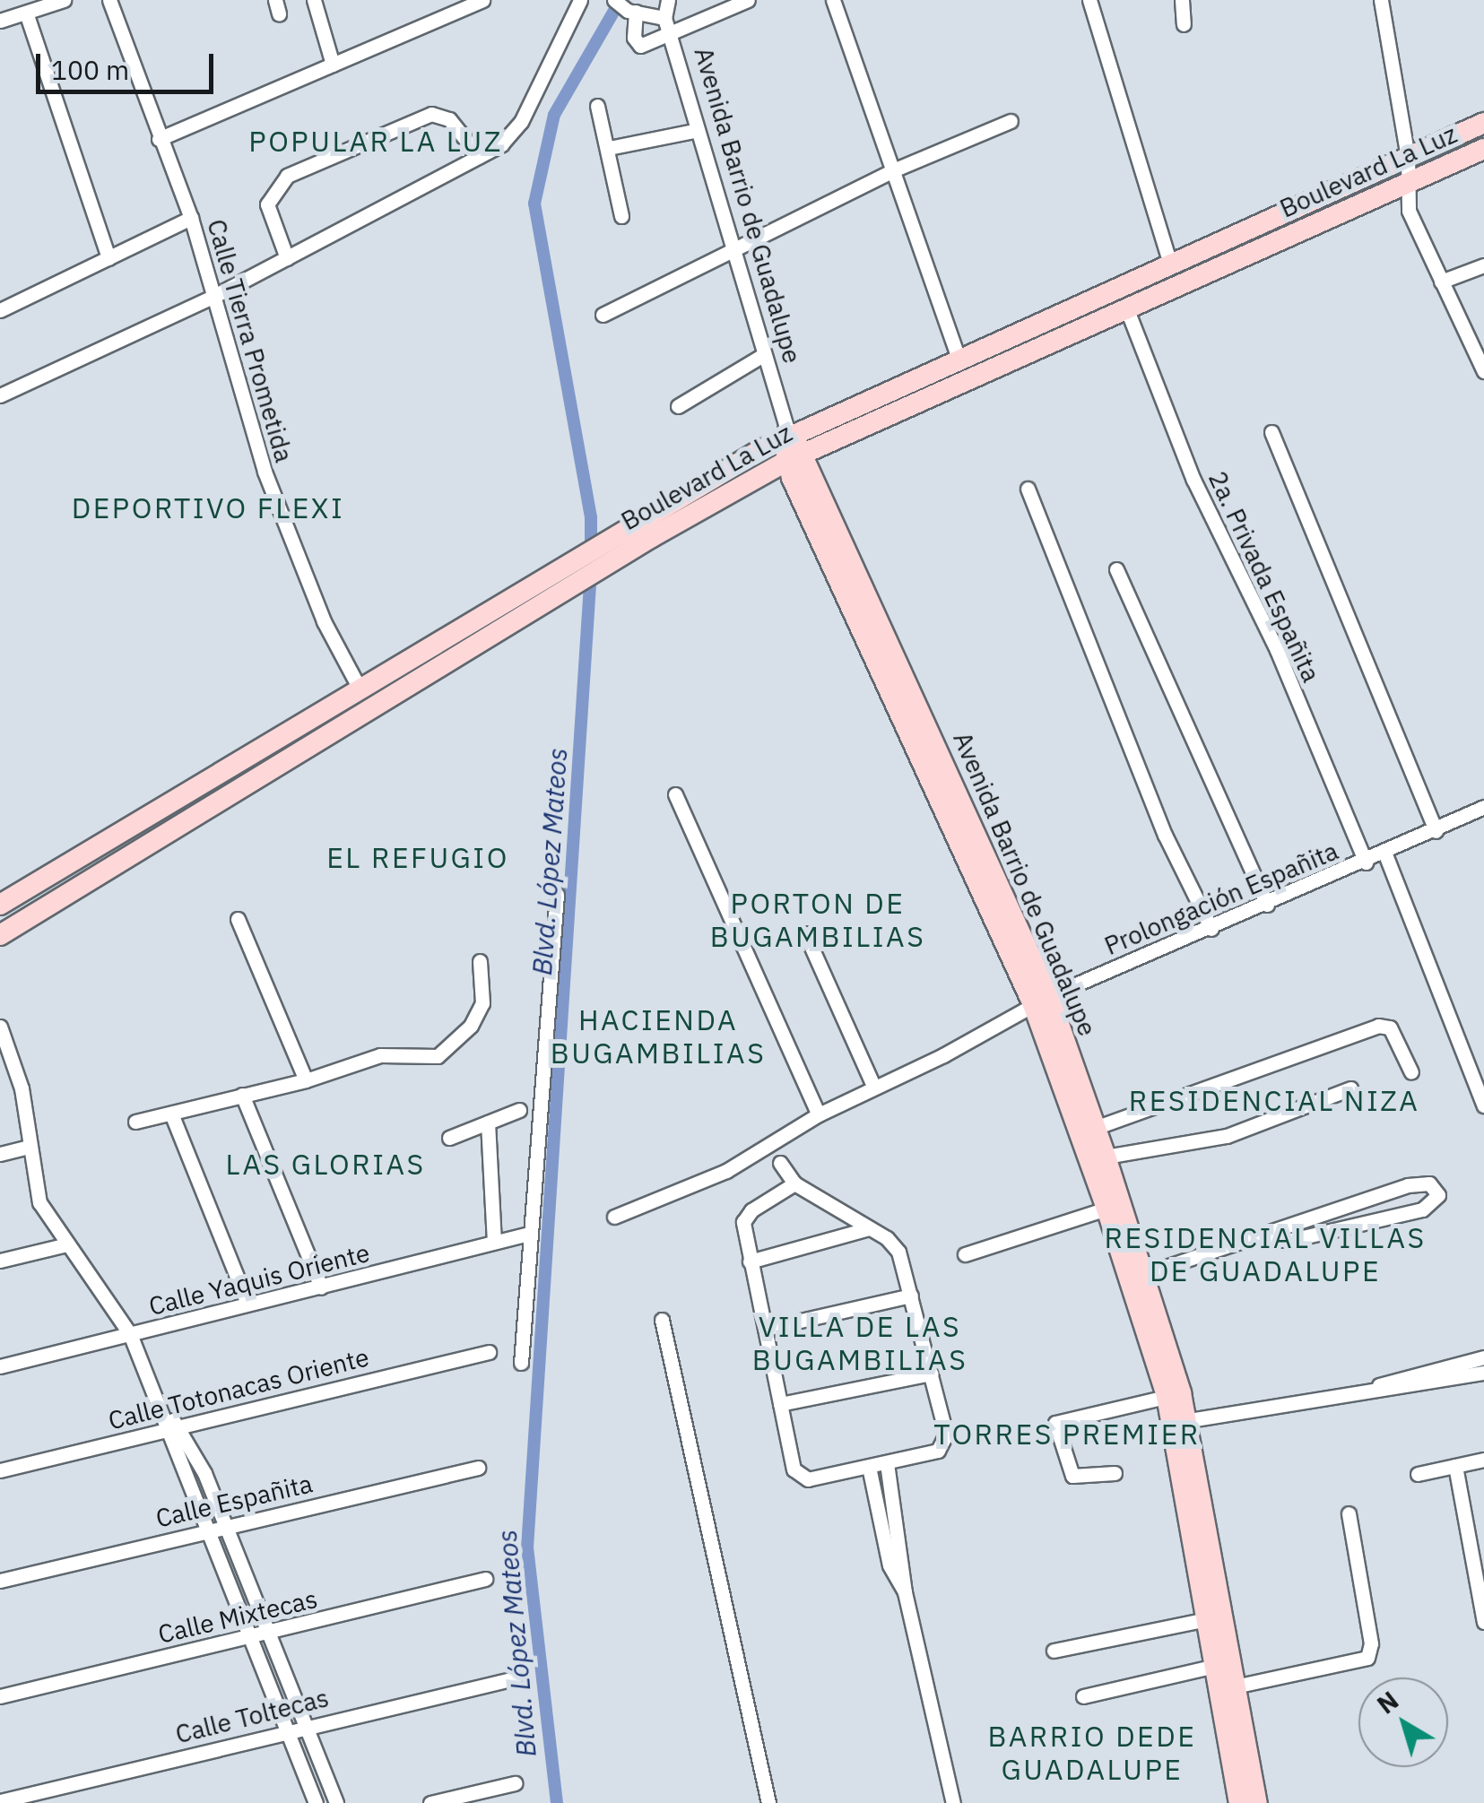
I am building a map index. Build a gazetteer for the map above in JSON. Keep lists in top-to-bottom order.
{
  "streets": {
    "main road": ["Boulevard La Luz", "Avenida Barrio de Guadalupe"],
    "street": [
      "Calle Tierra Prometida",
      "2a. Privada Españita",
      "Prolongación Españita",
      "Calle Yaquis Oriente",
      "Calle Totonacas Oriente",
      "Calle Españita",
      "Calle Mixtecas",
      "Calle Toltecas"
    ]
  },
  "crossings": [
    ["Boulevard La Luz", "Avenida Barrio de Guadalupe"],
    ["Boulevard La Luz", "Calle Tierra Prometida"],
    ["Boulevard La Luz", "2a. Privada Españita"],
    ["Avenida Barrio de Guadalupe", "Prolongación Españita"],
    ["2a. Privada Españita", "Prolongación Españita"]
  ],
  "districts": [
    "POPULAR LA LUZ",
    "DEPORTIVO FLEXI",
    "EL REFUGIO",
    "PORTON DE BUGAMBILIAS",
    "HACIENDA BUGAMBILIAS",
    "RESIDENCIAL NIZA",
    "LAS GLORIAS",
    "RESIDENCIAL VILLAS DE GUADALUPE",
    "VILLA DE LAS BUGAMBILIAS",
    "TORRES PREMIER",
    "BARRIO DEDE GUADALUPE"
  ],
  "water": ["Blvd. López Mateos"],
  "scale_bar": "100 m",
  "north": "top left"
}
